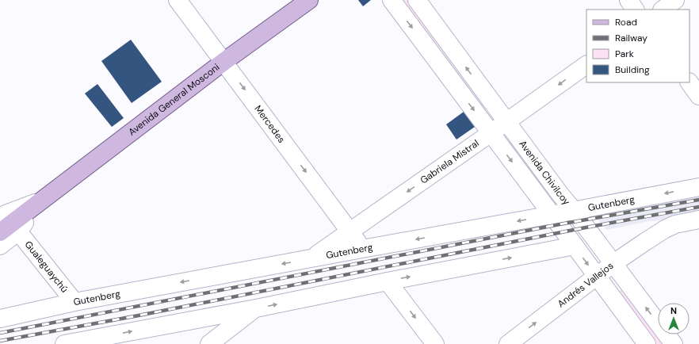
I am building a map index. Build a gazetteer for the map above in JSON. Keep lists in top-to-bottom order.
{
  "streets": {
    "main road": ["Avenida General Mosconi"],
    "street": [
      "Mercedes",
      "Gabriela Mistral",
      "Avenida Chivilcoy",
      "Gutenberg",
      "Gualeguaychú",
      "Andrés Vallejos"
    ]
  },
  "crossings": [
    ["Avenida General Mosconi", "Mercedes"],
    ["Avenida General Mosconi", "Gualeguaychú"],
    ["Mercedes", "Gabriela Mistral"],
    ["Mercedes", "Gutenberg"],
    ["Gabriela Mistral", "Avenida Chivilcoy"],
    ["Gabriela Mistral", "Gutenberg"],
    ["Avenida Chivilcoy", "Gutenberg"],
    ["Avenida Chivilcoy", "Andrés Vallejos"],
    ["Gutenberg", "Gualeguaychú"]
  ],
  "one_way": ["Mercedes", "Andrés Vallejos"],
  "legend": [
    "Road",
    "Railway",
    "Park",
    "Building"
  ],
  "north": "top"
}
